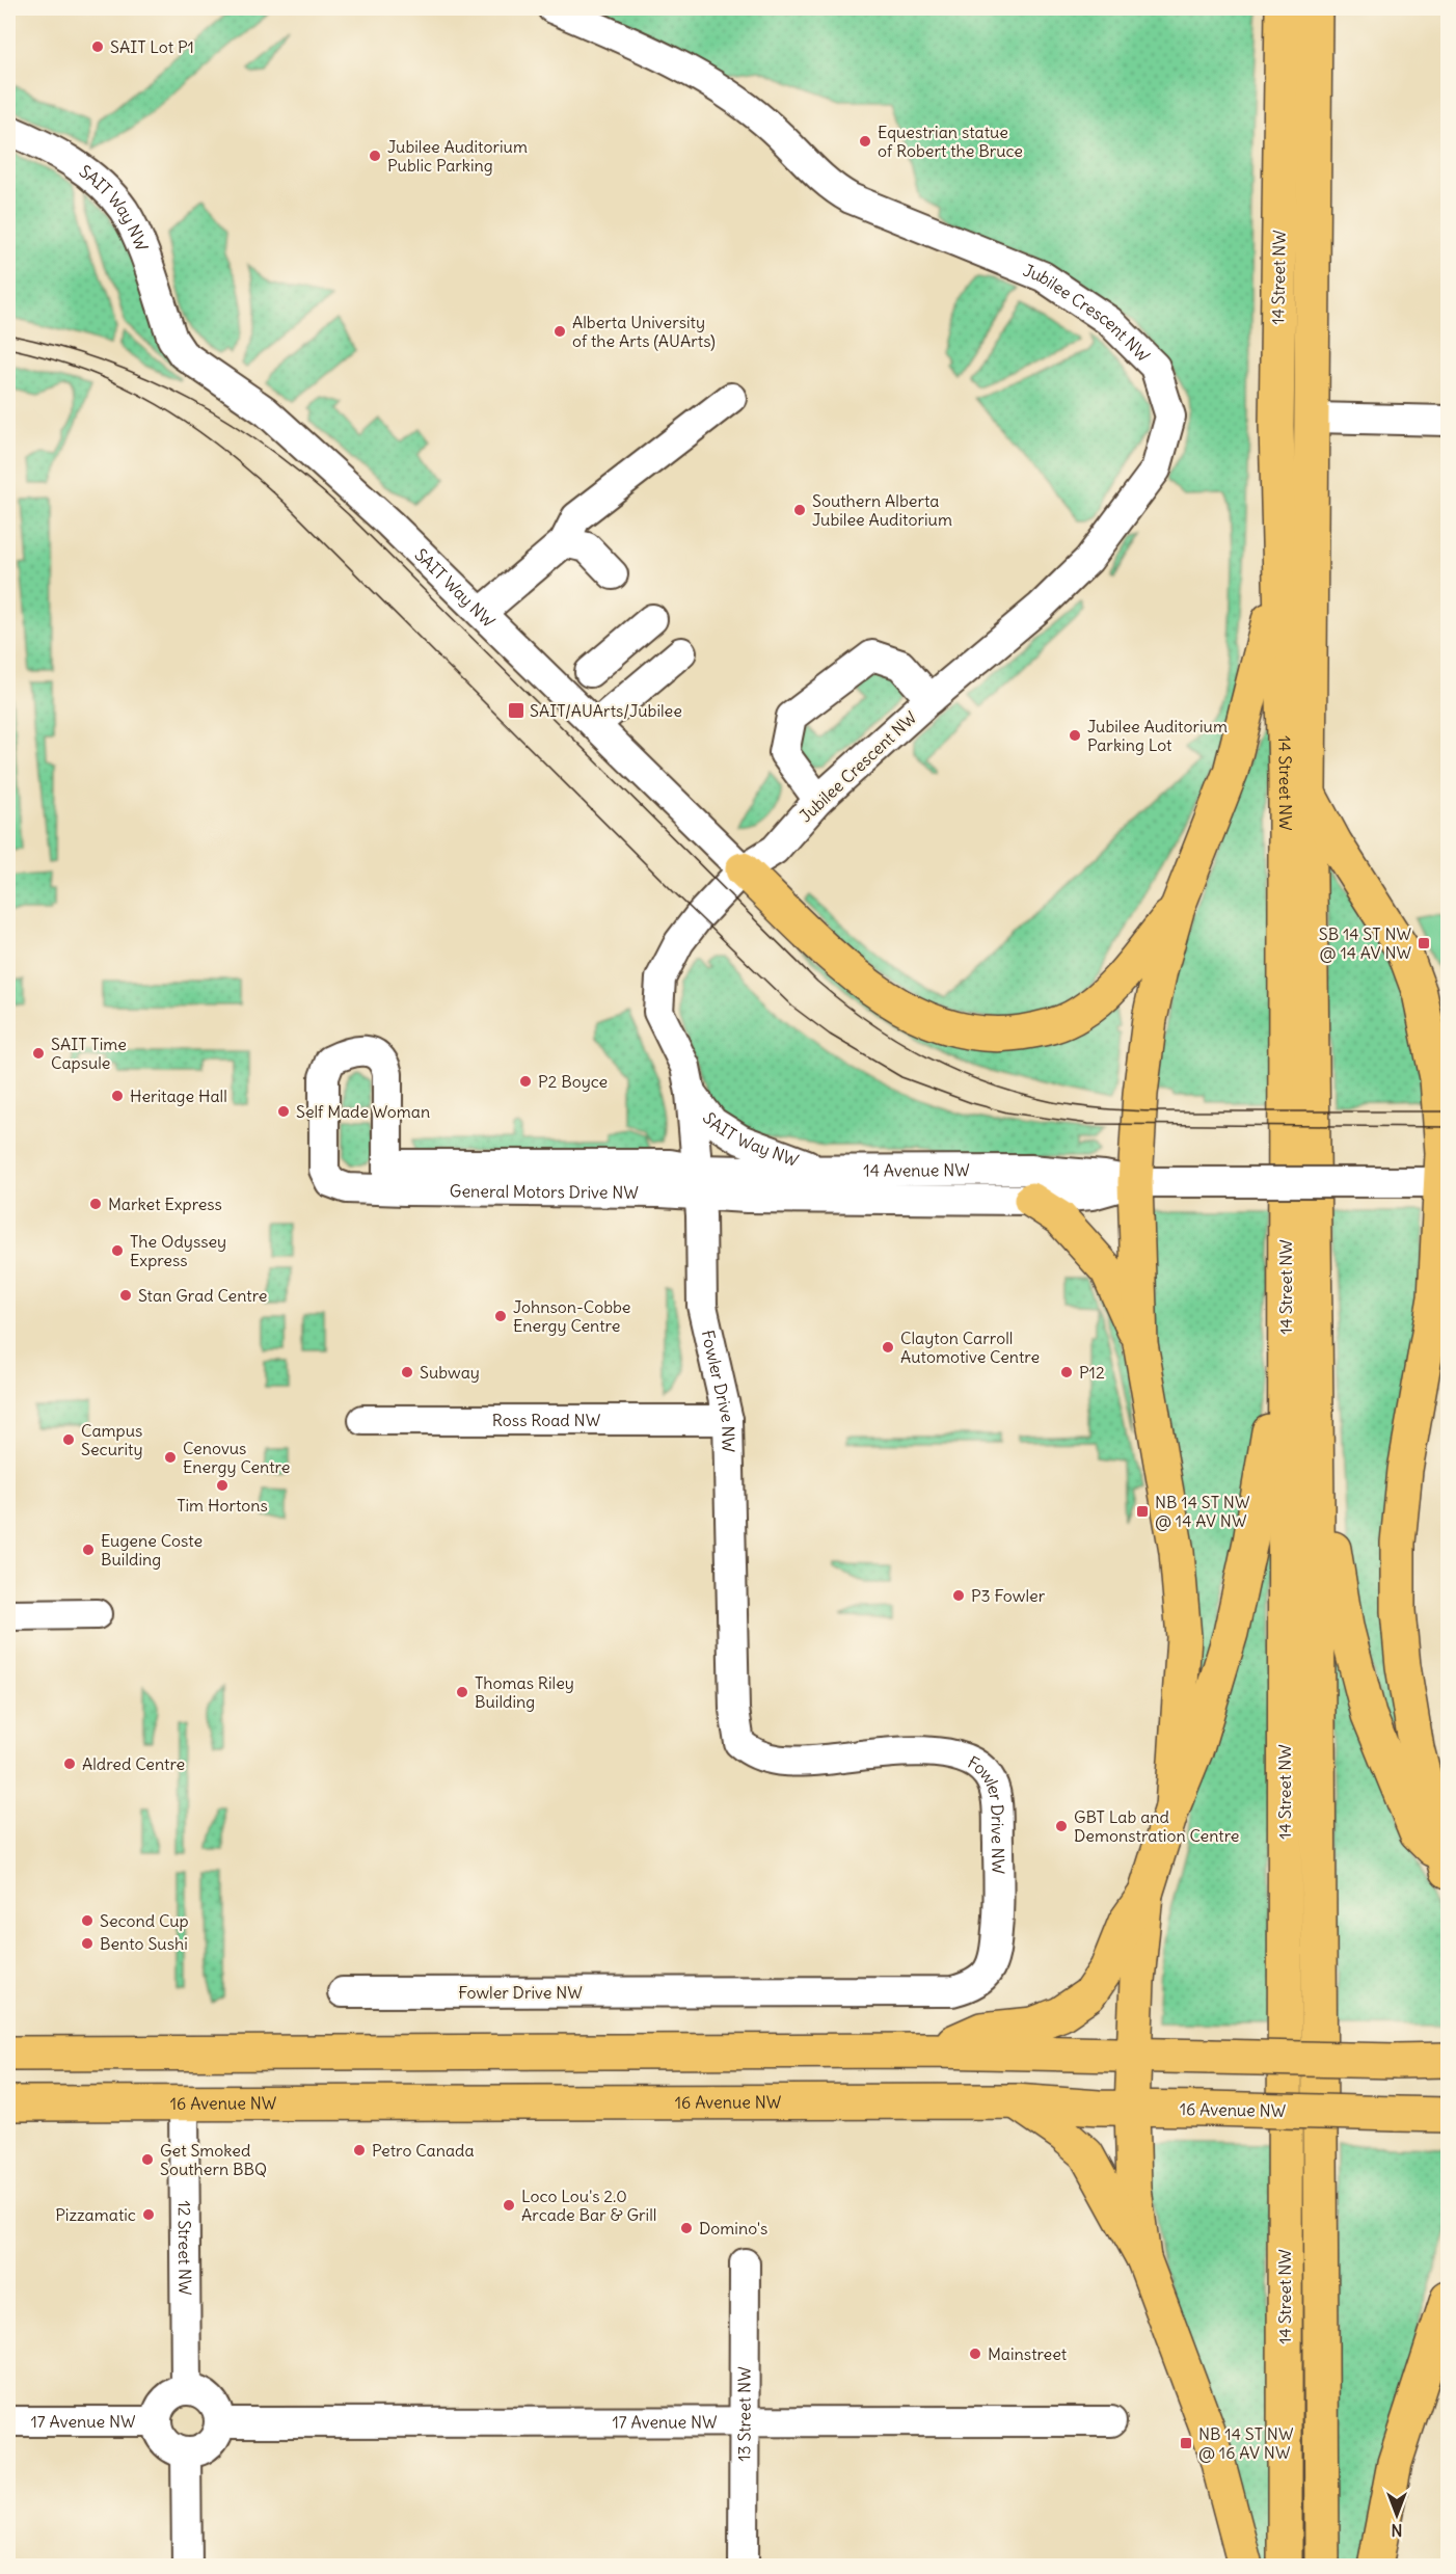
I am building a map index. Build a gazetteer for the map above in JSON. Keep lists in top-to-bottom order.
{
  "streets": {
    "main road": ["14 Street NW", "16 Avenue NW"],
    "street": [
      "SAIT Way NW",
      "Jubilee Crescent NW",
      "14 Avenue NW",
      "General Motors Drive NW",
      "Fowler Drive NW",
      "Ross Road NW",
      "12 Street NW",
      "13 Street NW",
      "17 Avenue NW"
    ]
  },
  "crossings": [
    ["SAIT Way NW", "Jubilee Crescent NW"],
    ["SAIT Way NW", "14 Avenue NW"],
    ["SAIT Way NW", "General Motors Drive NW"],
    ["SAIT Way NW", "Fowler Drive NW"],
    ["14 Avenue NW", "General Motors Drive NW"],
    ["14 Avenue NW", "Fowler Drive NW"],
    ["General Motors Drive NW", "Fowler Drive NW"],
    ["Fowler Drive NW", "Ross Road NW"],
    ["16 Avenue NW", "12 Street NW"],
    ["12 Street NW", "17 Avenue NW"],
    ["13 Street NW", "17 Avenue NW"]
  ],
  "places": {
    "other": [
      "SAIT Lot P1",
      "Equestrian statue of Robert the Bruce",
      "Jubilee Auditorium Public Parking",
      "Alberta University of the Arts (AUArts)",
      "Southern Alberta Jubilee Auditorium",
      "Jubilee Auditorium Parking Lot",
      "SAIT Time Capsule",
      "P2 Boyce",
      "Heritage Hall",
      "Self Made Woman",
      "Market Express",
      "The Odyssey Express",
      "Stan Grad Centre",
      "Johnson-Cobbe Energy Centre",
      "Clayton Carroll Automotive Centre",
      "Subway",
      "P12",
      "Campus Security",
      "Cenovus Energy Centre",
      "Tim Hortons",
      "Eugene Coste Building",
      "P3 Fowler",
      "Thomas Riley Building",
      "Aldred Centre",
      "GBT Lab and Demonstration Centre",
      "Second Cup",
      "Bento Sushi",
      "Petro Canada",
      "Get Smoked Southern BBQ",
      "Loco Lou's 2.0 Arcade Bar & Grill",
      "Pizzamatic",
      "Domino's",
      "Mainstreet"
    ],
    "transit": [
      "SAIT/AUArts/Jubilee",
      "SB 14 ST NW @ 14 AV NW",
      "NB 14 ST NW @ 14 AV NW",
      "NB 14 ST NW @ 16 AV NW"
    ]
  },
  "north": "bottom"
}
